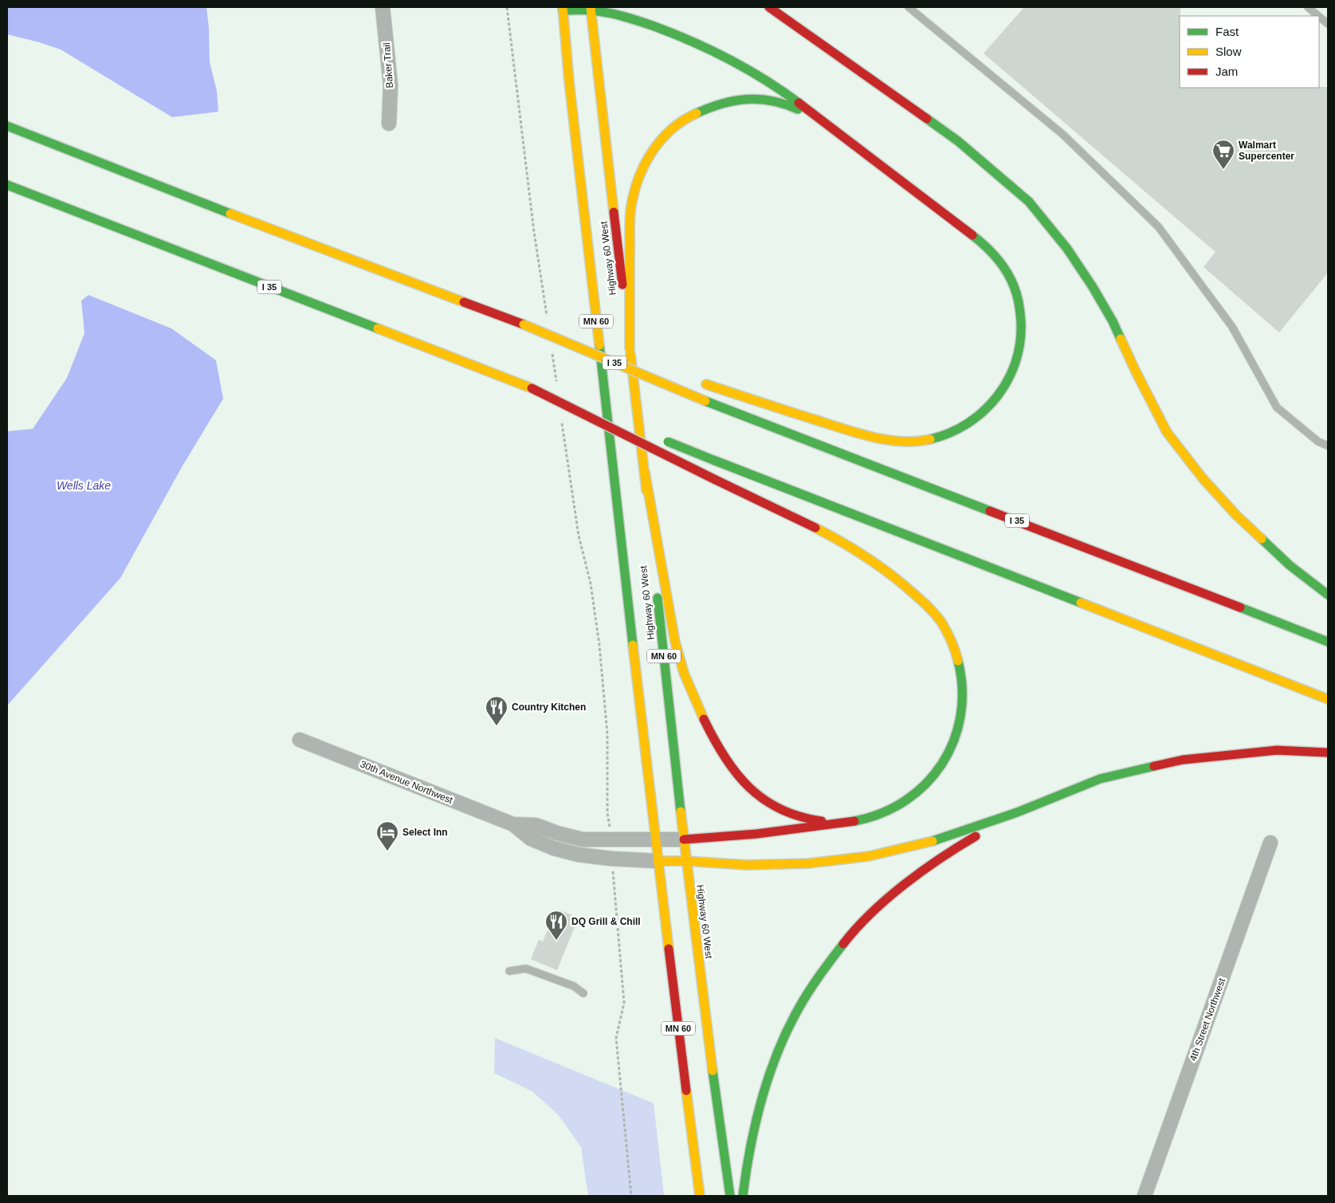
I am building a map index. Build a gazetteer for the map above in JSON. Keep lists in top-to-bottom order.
{
  "streets": {
    "main road": ["Highway 60 West", "I 35", "MN 60"],
    "street": ["Baker Trail", "30th Avenue Northwest", "4th Street Northwest"]
  },
  "crossings": [
    ["Highway 60 West", "30th Avenue Northwest"]
  ],
  "water": ["Wells Lake"],
  "places": {
    "supermarket": ["Walmart Supercenter"],
    "restaurant": ["Country Kitchen", "DQ Grill & Chill"],
    "hotel": ["Select Inn"]
  },
  "legend": ["Fast", "Slow", "Jam"]
}
